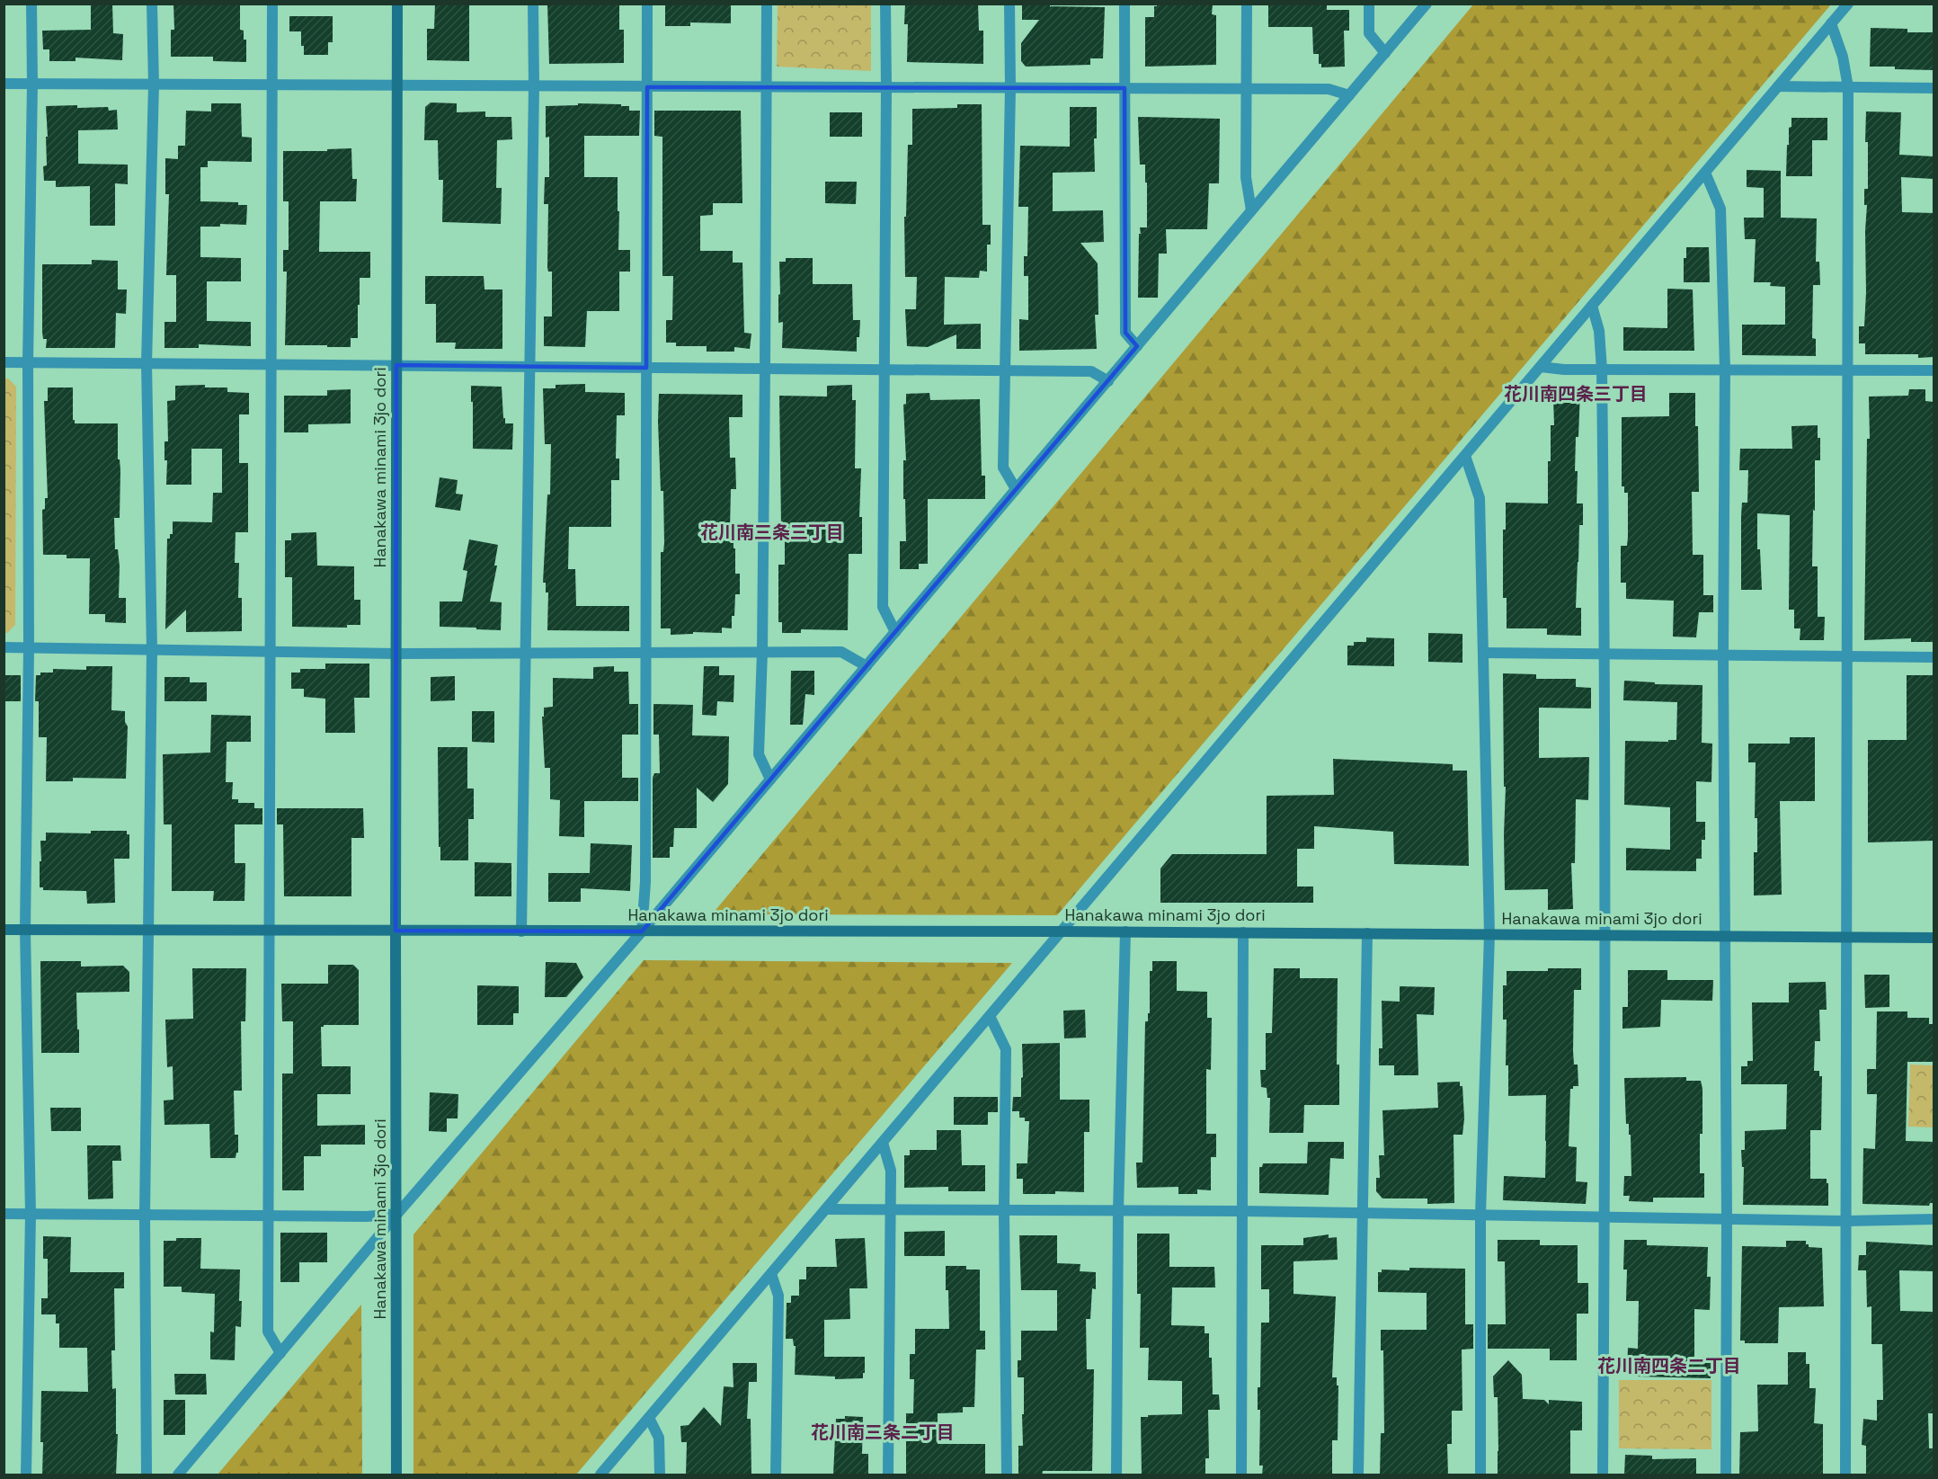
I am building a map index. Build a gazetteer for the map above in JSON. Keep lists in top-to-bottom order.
{
  "streets": {
    "street": ["Hanakawa minami 3jo dori"]
  },
  "districts": [
    "花川南四条三丁目",
    "花川南三条三丁目",
    "花川南四条二丁目",
    "花川南三条二丁目"
  ]
}
